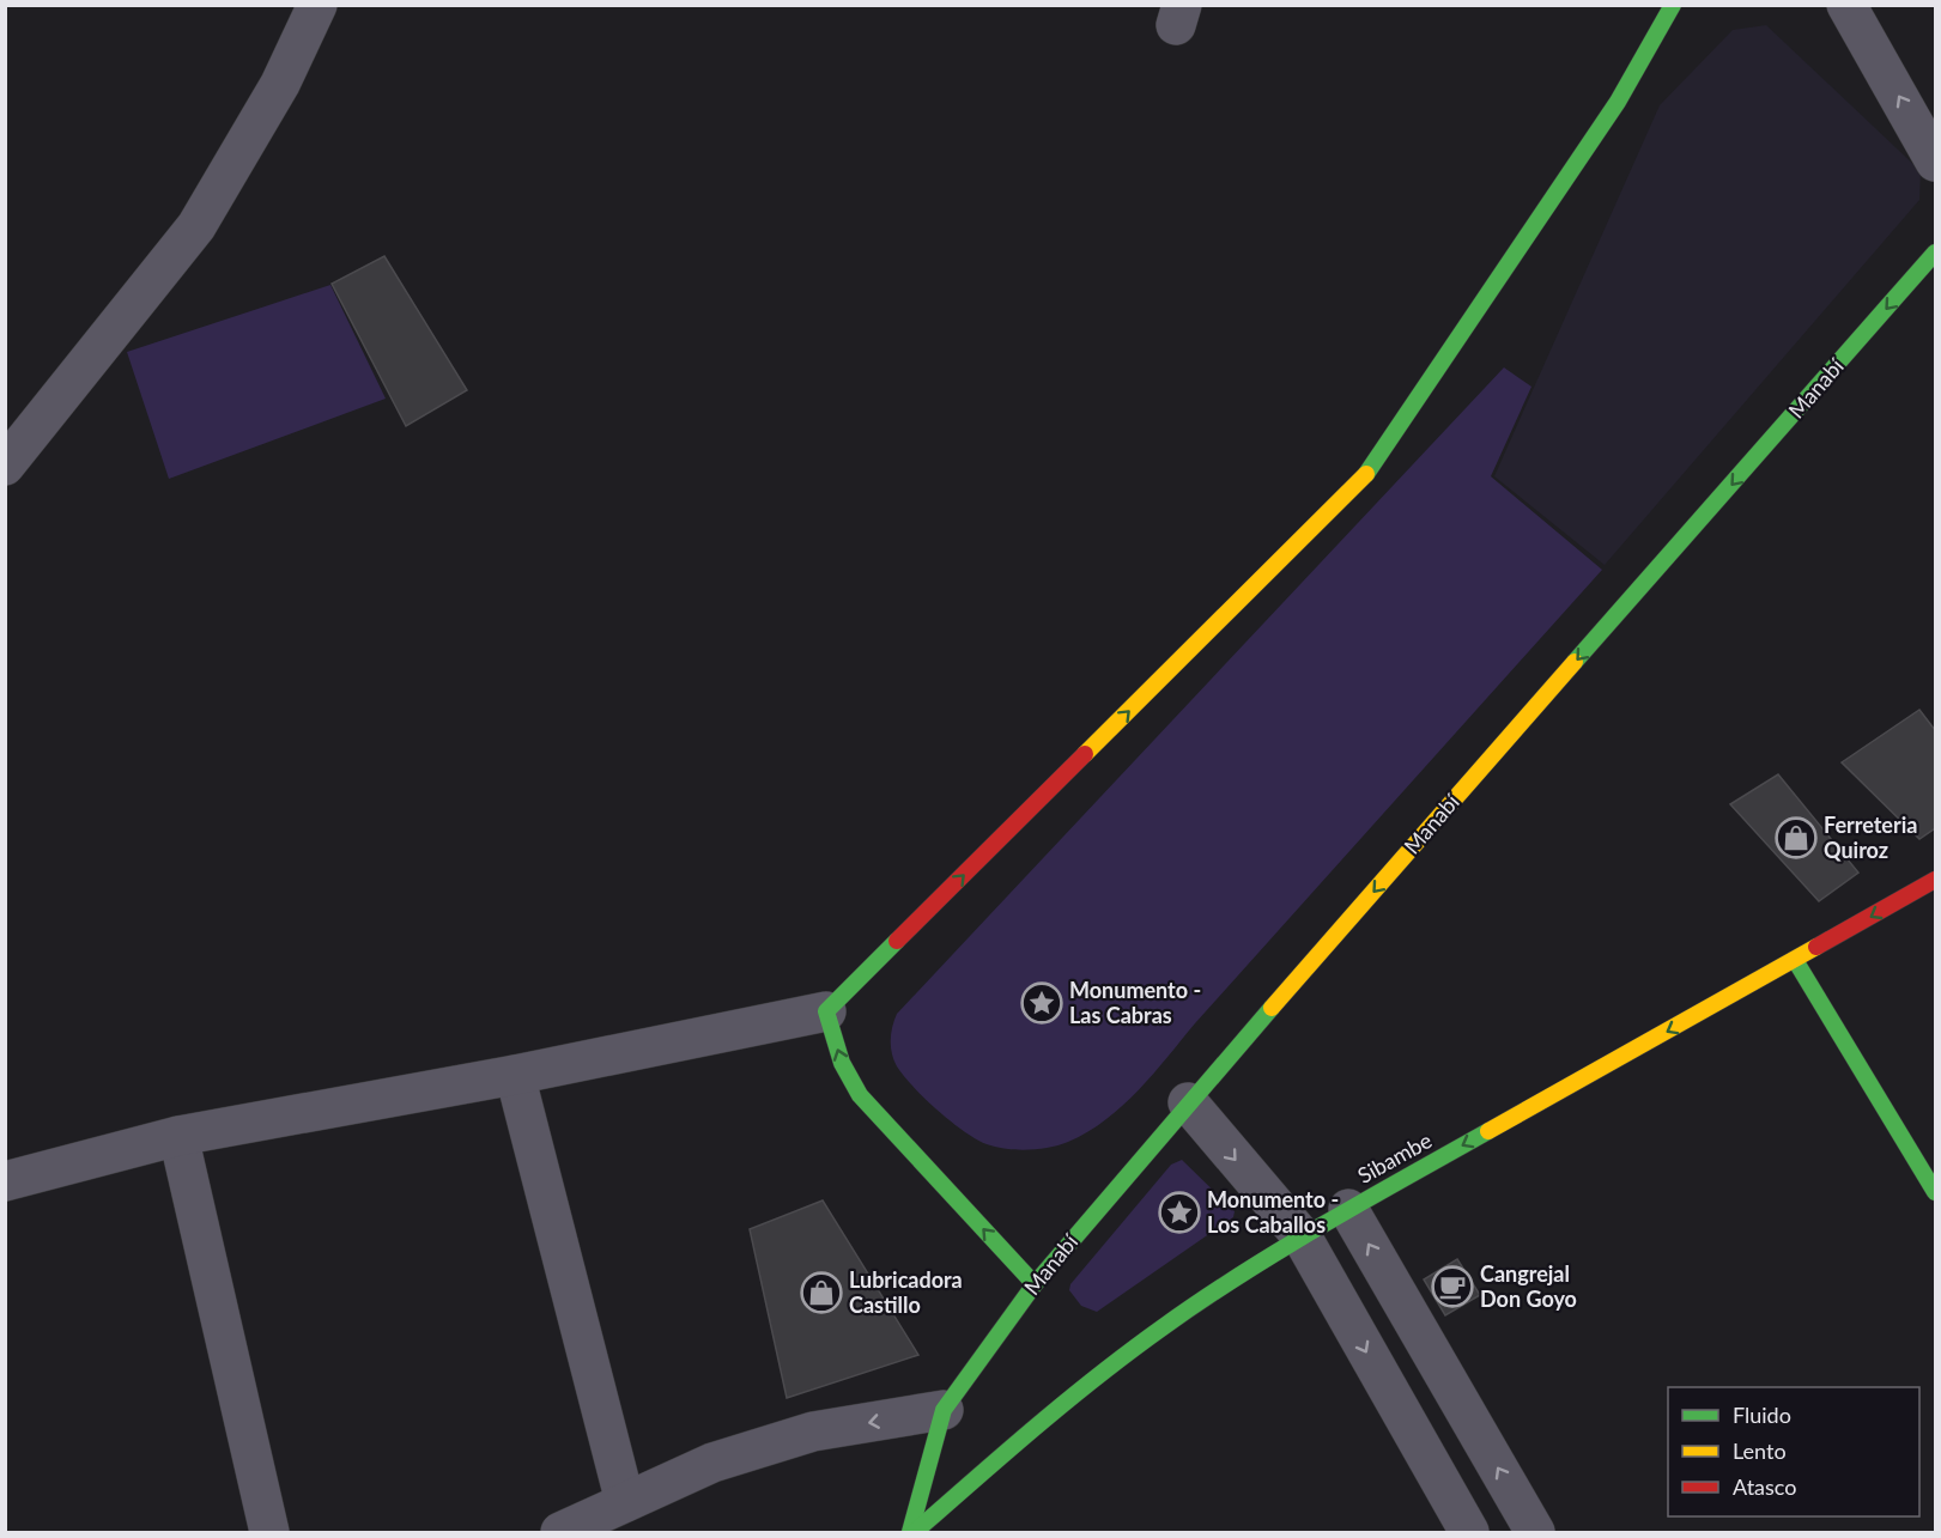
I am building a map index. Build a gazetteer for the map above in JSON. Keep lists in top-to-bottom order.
{
  "streets": {
    "street": ["Manabí", "Sibambe"]
  },
  "crossings": [
    ["Manabí", "Sibambe"]
  ],
  "one_way": ["Manabí", "Sibambe"],
  "places": {
    "shop": ["Ferreteria Quiroz", "Lubricadora Castillo"],
    "place": ["Monumento - Las Cabras", "Monumento - Los Caballos"],
    "cafe": ["Cangrejal Don Goyo"]
  },
  "legend": ["Fluido", "Lento", "Atasco"]
}
